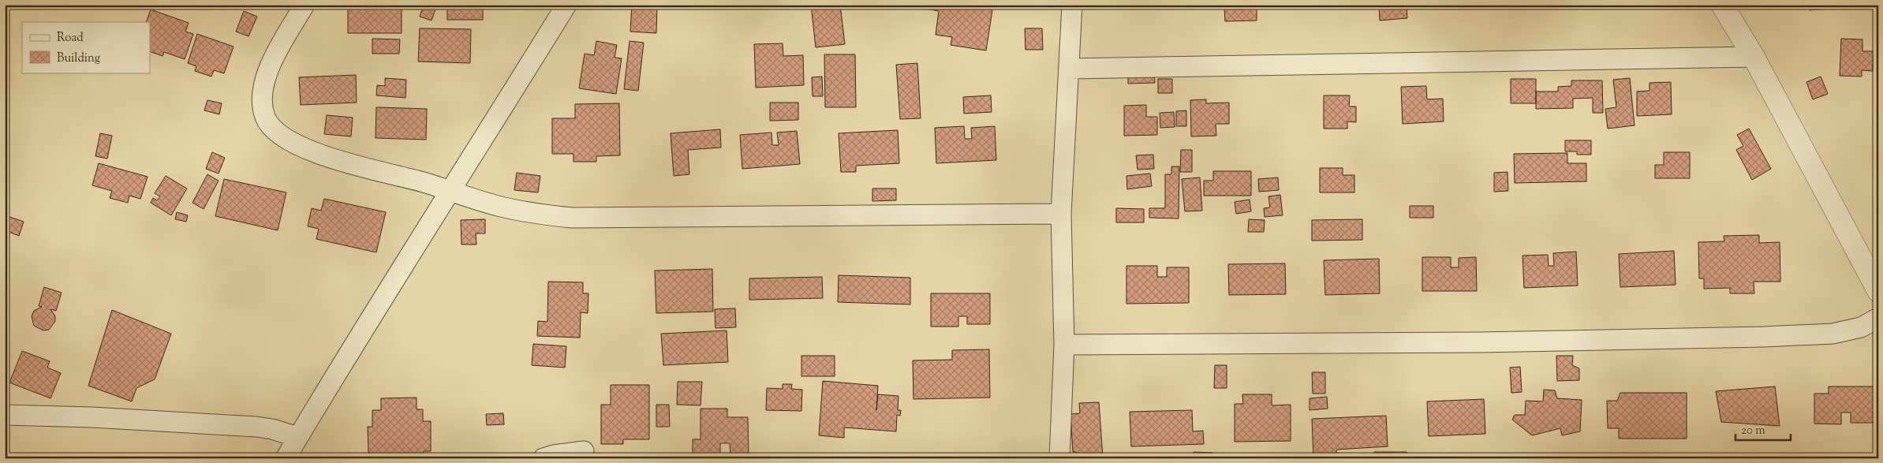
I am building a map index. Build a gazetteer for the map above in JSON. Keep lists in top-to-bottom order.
{
  "legend": ["Road", "Building"],
  "scale_bar": "20 m"
}
